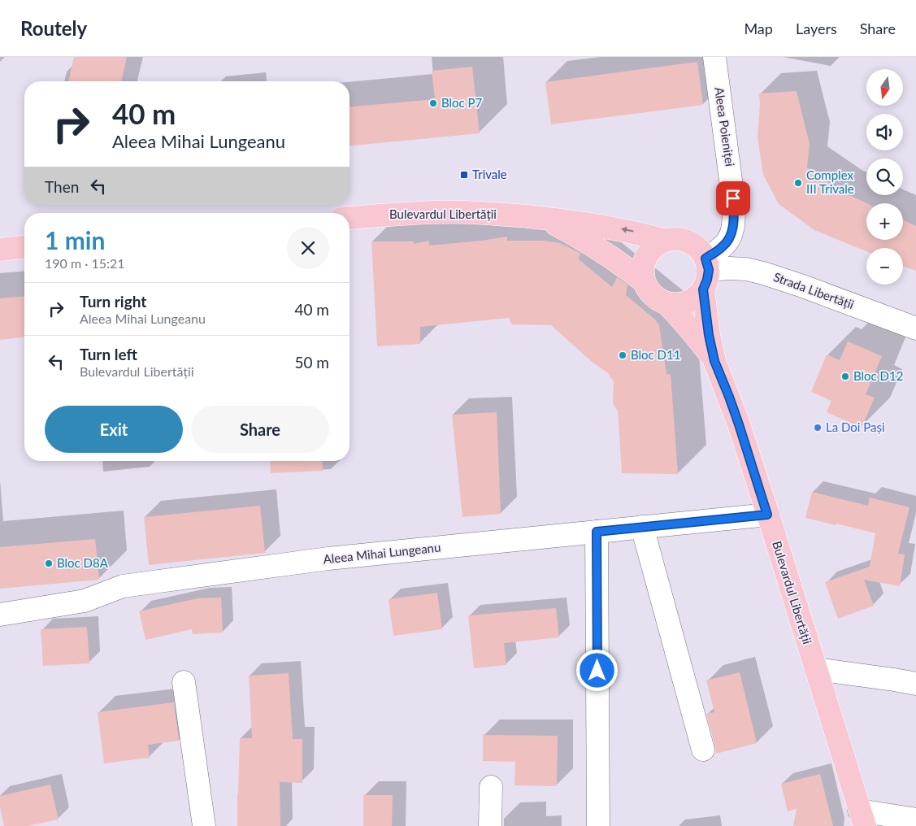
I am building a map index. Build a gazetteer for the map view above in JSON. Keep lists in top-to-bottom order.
{
  "streets": {
    "main road": ["Bulevardul Libertății"],
    "street": ["Aleea Poieniței", "Strada Libertății", "Aleea Mihai Lungeanu"]
  },
  "crossings": [
    ["Aleea Poieniței", "Bulevardul Libertății"],
    ["Aleea Poieniței", "Strada Libertății"],
    ["Bulevardul Libertății", "Strada Libertății"],
    ["Bulevardul Libertății", "Aleea Mihai Lungeanu"]
  ],
  "places": {
    "other": [
      "Bloc P7",
      "Complex III Trivale",
      "Bloc D11",
      "Bloc D12",
      "La Doi Pași",
      "Bloc D8A"
    ],
    "transit": ["Trivale"]
  },
  "north": "bottom",
  "page": {
    "header": "Routely",
    "nav": ["Map", "Layers", "Share"],
    "map_buttons": ["+", "−"],
    "turn": ["40 m", "Aleea Mihai Lungeanu"],
    "then": "Then",
    "heading": ["1 min", "190 m · 15:21"],
    "list": [
      {
        "name": "Turn right",
        "note": "Aleea Mihai Lungeanu",
        "value": "40 m"
      },
      {
        "name": "Turn left",
        "note": "Bulevardul Libertății",
        "value": "50 m"
      }
    ],
    "buttons": ["Exit", "Share"]
  }
}
